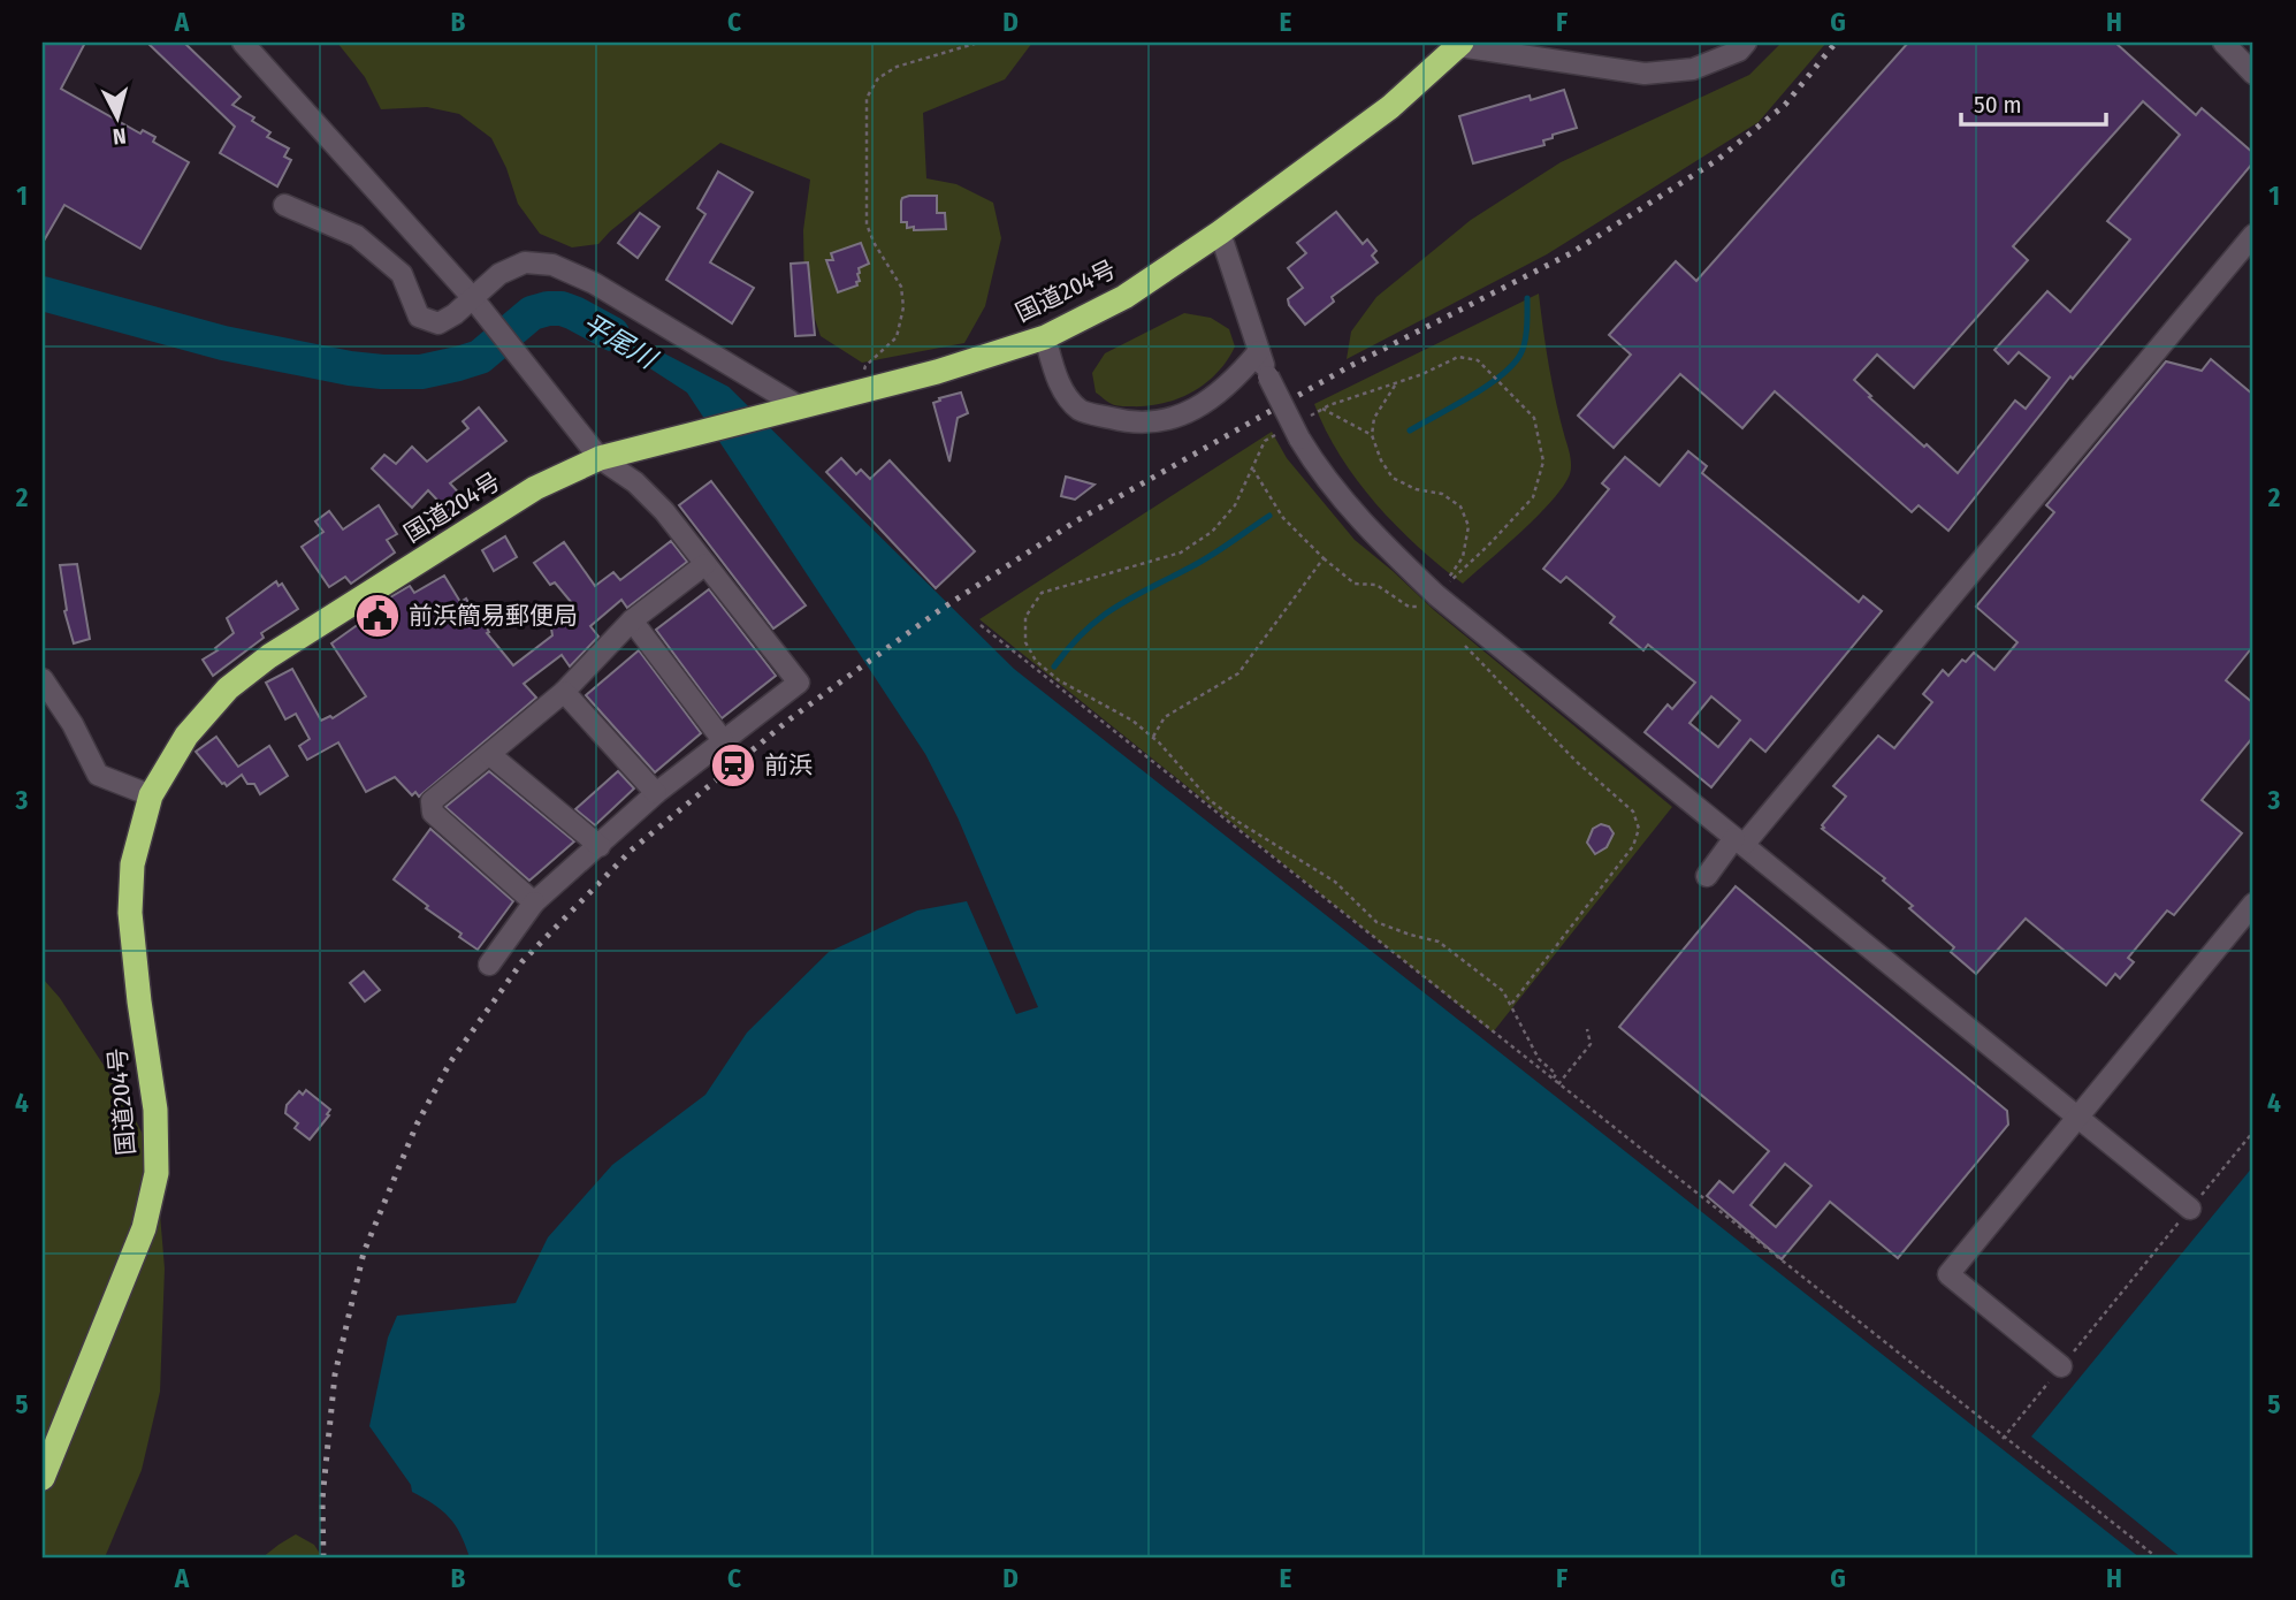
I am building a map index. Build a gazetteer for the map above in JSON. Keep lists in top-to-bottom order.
{
  "streets": {
    "highway": ["国道204号"]
  },
  "water": ["平尾川"],
  "places": {
    "public building": ["前浜簡易郵便局"],
    "station": ["前浜"]
  },
  "scale_bar": "50 m",
  "north": "bottom",
  "grid": {
    "columns": [
      "A",
      "B",
      "C",
      "D",
      "E",
      "F",
      "G",
      "H"
    ],
    "rows": [
      "1",
      "2",
      "3",
      "4",
      "5"
    ]
  }
}
